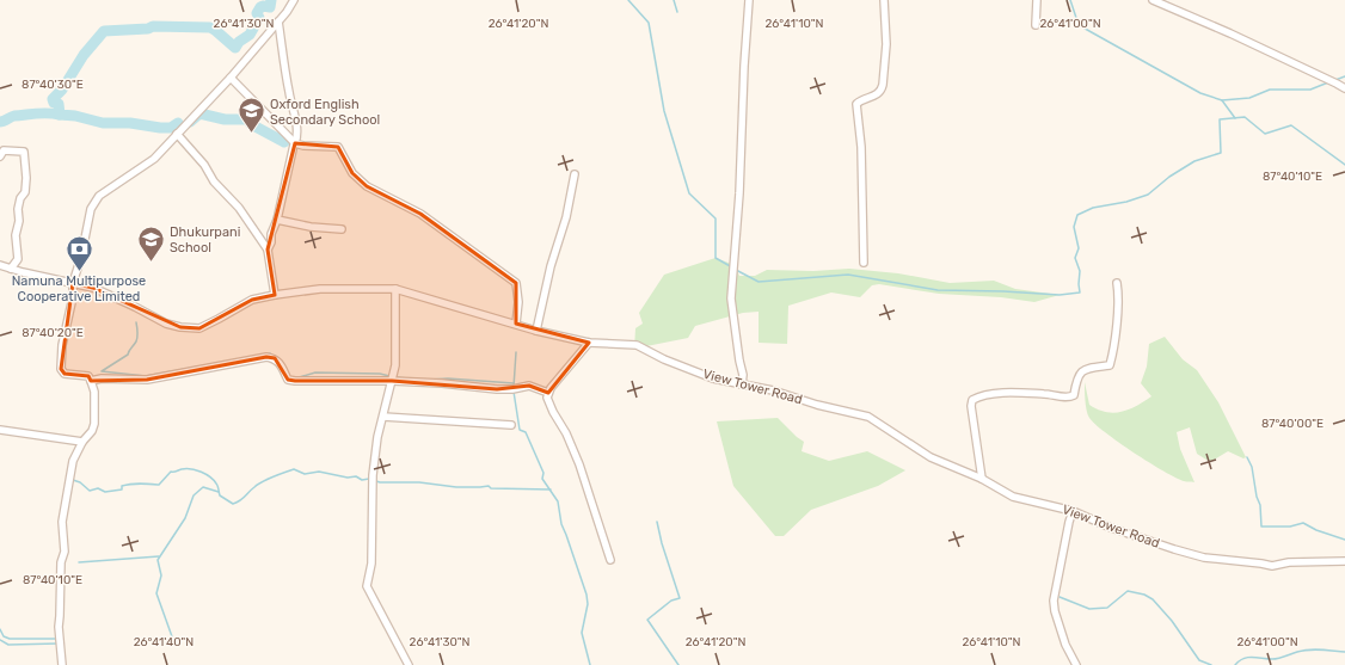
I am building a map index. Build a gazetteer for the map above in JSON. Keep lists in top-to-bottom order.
{
  "streets": {
    "street": ["View Tower Road"]
  },
  "places": {
    "school or university": ["Oxford English Secondary School", "Dhukurpani School"],
    "bank": ["Namuna Multipurpose Cooperative Limited"]
  },
  "coordinates": [
    "26°41'30\"N",
    "26°41'20\"N",
    "26°41'10\"N",
    "26°41'00\"N",
    "87°40'30\"E",
    "87°40'10\"E",
    "87°40'20\"E",
    "87°40'00\"E",
    "26°41'40\"N"
  ]
}
